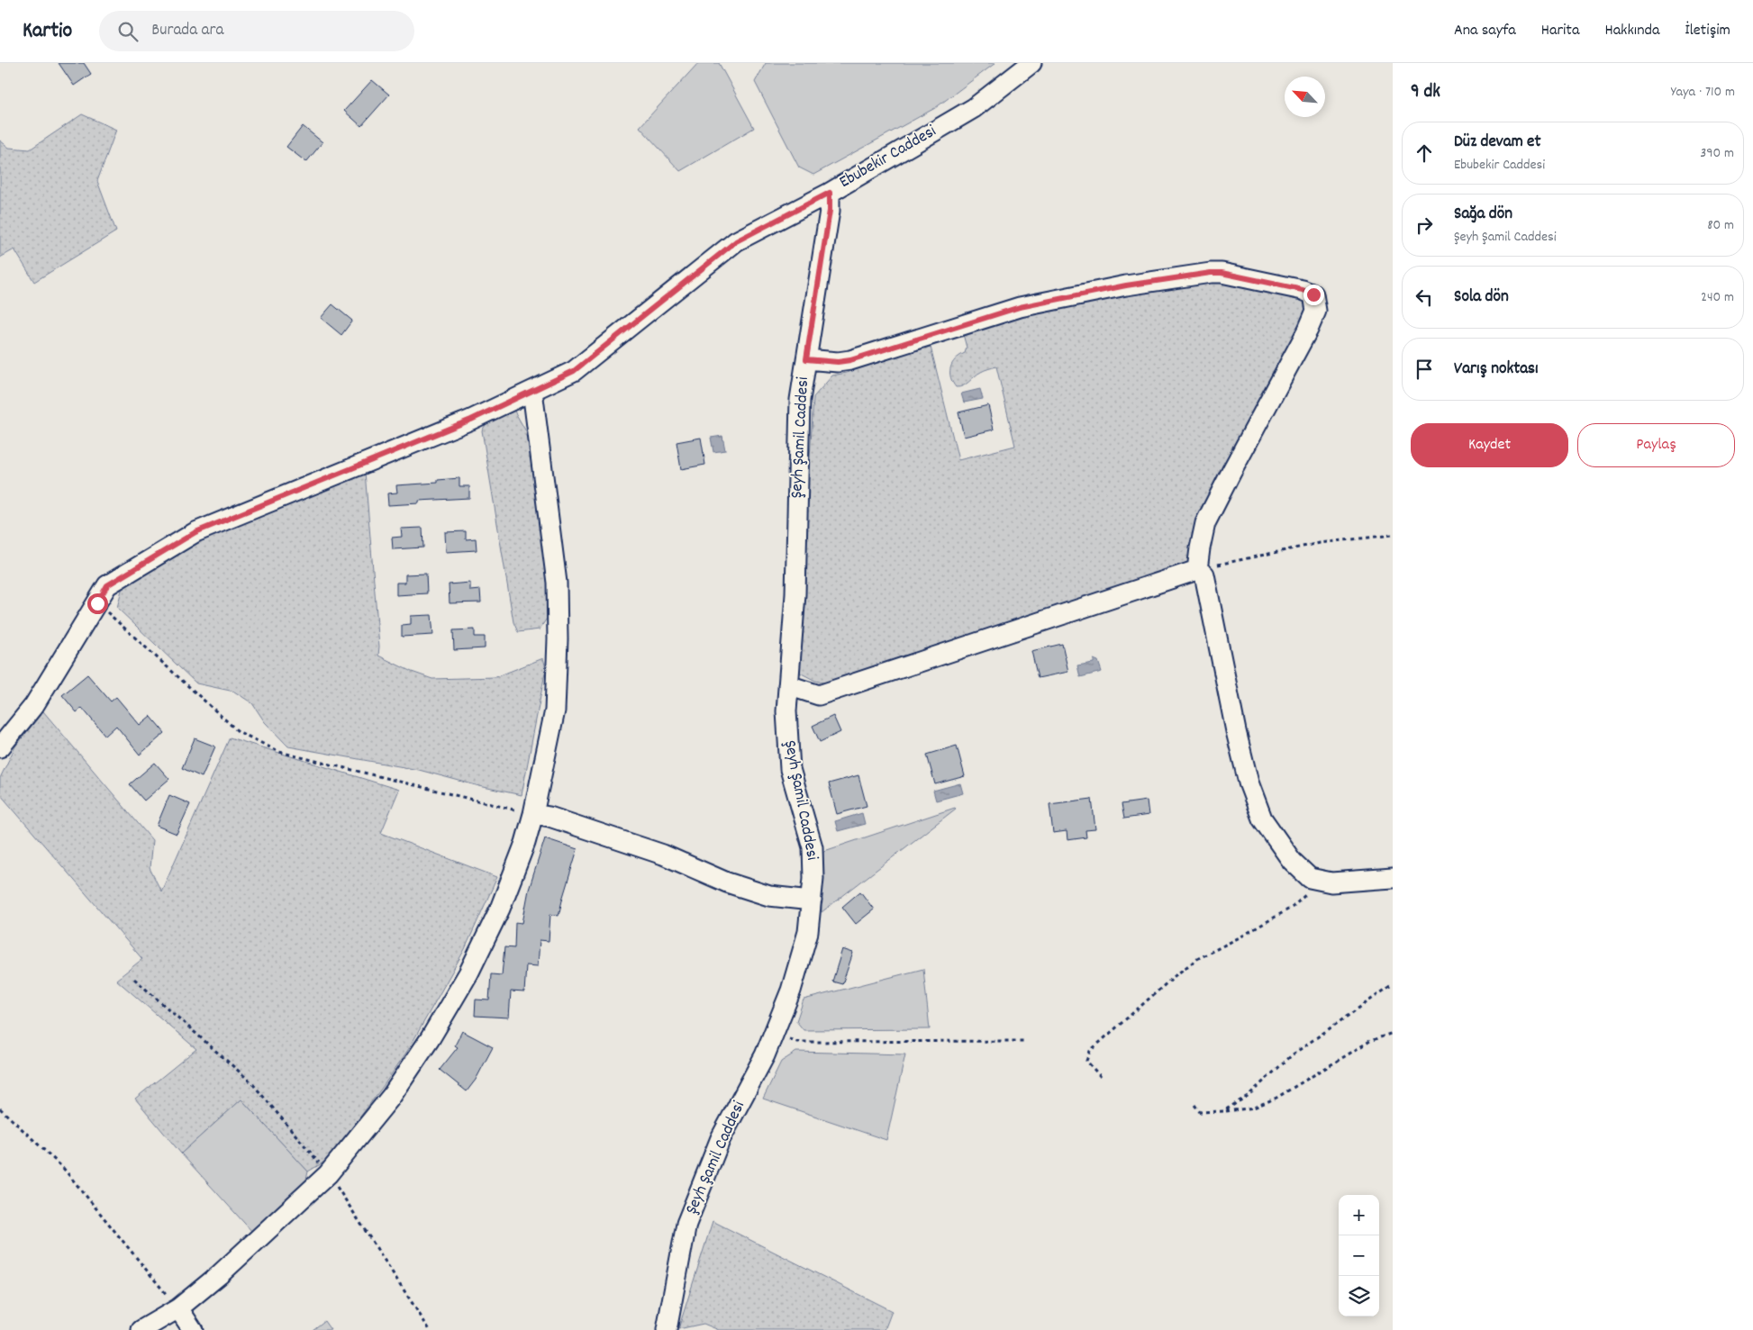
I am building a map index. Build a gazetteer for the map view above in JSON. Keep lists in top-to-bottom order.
{
  "streets": {
    "street": ["Ebubekir Caddesi", "Şeyh Şamil Caddesi"]
  },
  "crossings": [
    ["Ebubekir Caddesi", "Şeyh Şamil Caddesi"]
  ],
  "north": "top left",
  "page": {
    "header": "Kartio",
    "search": "Burada ara",
    "nav": [
      "Ana sayfa",
      "Harita",
      "Hakkında",
      "İletişim"
    ],
    "heading": ["9 dk", "Yaya · 710 m"],
    "list": [
      ["Düz devam et", "Ebubekir Caddesi", "390 m"],
      ["Sağa dön", "Şeyh Şamil Caddesi", "80 m"],
      ["Sola dön", "240 m"],
      "Varış noktası"
    ],
    "buttons": ["Kaydet", "Paylaş"],
    "map_buttons": ["+", "−"]
  }
}
